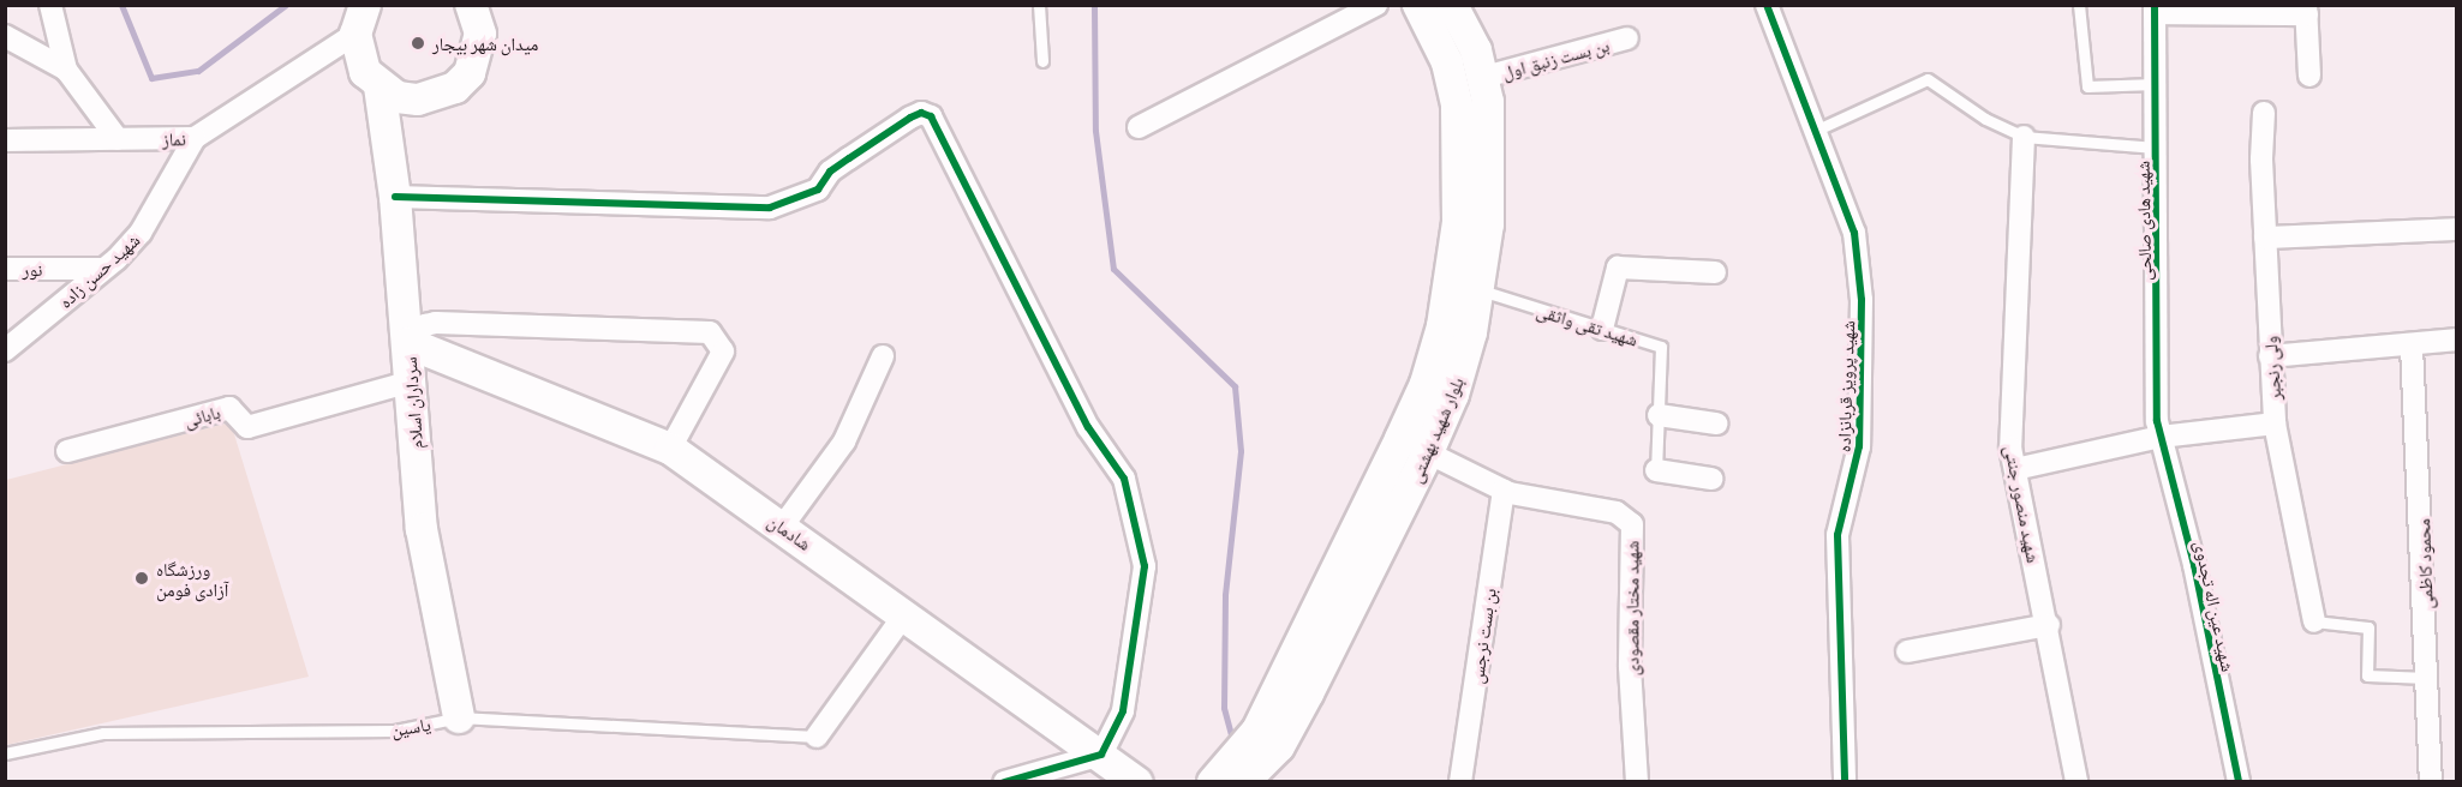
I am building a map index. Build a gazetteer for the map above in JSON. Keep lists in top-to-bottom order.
{
  "streets": {
    "street": [
      "بن بست زنبق اول",
      "نماز",
      "شهید هادی صالحی",
      "نور",
      "شهید حسن زاده",
      "ولی رنجبر",
      "شهید پرویز قربانزاده",
      "سرداران اسلام",
      "بابائی",
      "بلوار شهید بهشتی",
      "شهید منصور جنتی",
      "شادمان",
      "محمود کاظمی",
      "شهید عین اله تجدوی",
      "شهید مختار مقصودی",
      "بن بست نرجس"
    ],
    "lane": ["شهید تقی واثقی", "یاسین"]
  },
  "crossings": [
    ["بن بست زنبق اول", "بلوار شهید بهشتی"],
    ["نماز", "شهید حسن زاده"],
    ["شهید هادی صالحی", "شهید عین اله تجدوی"],
    ["نور", "شهید حسن زاده"],
    ["شهید تقی واثقی", "بلوار شهید بهشتی"],
    ["سرداران اسلام", "بابائی"],
    ["سرداران اسلام", "شادمان"],
    ["سرداران اسلام", "یاسین"],
    ["بلوار شهید بهشتی", "شهید مختار مقصودی"],
    ["شهید مختار مقصودی", "بن بست نرجس"]
  ],
  "places": ["میدان شهر بیجار", "ورزشگاه آزادی فومن"]
}
